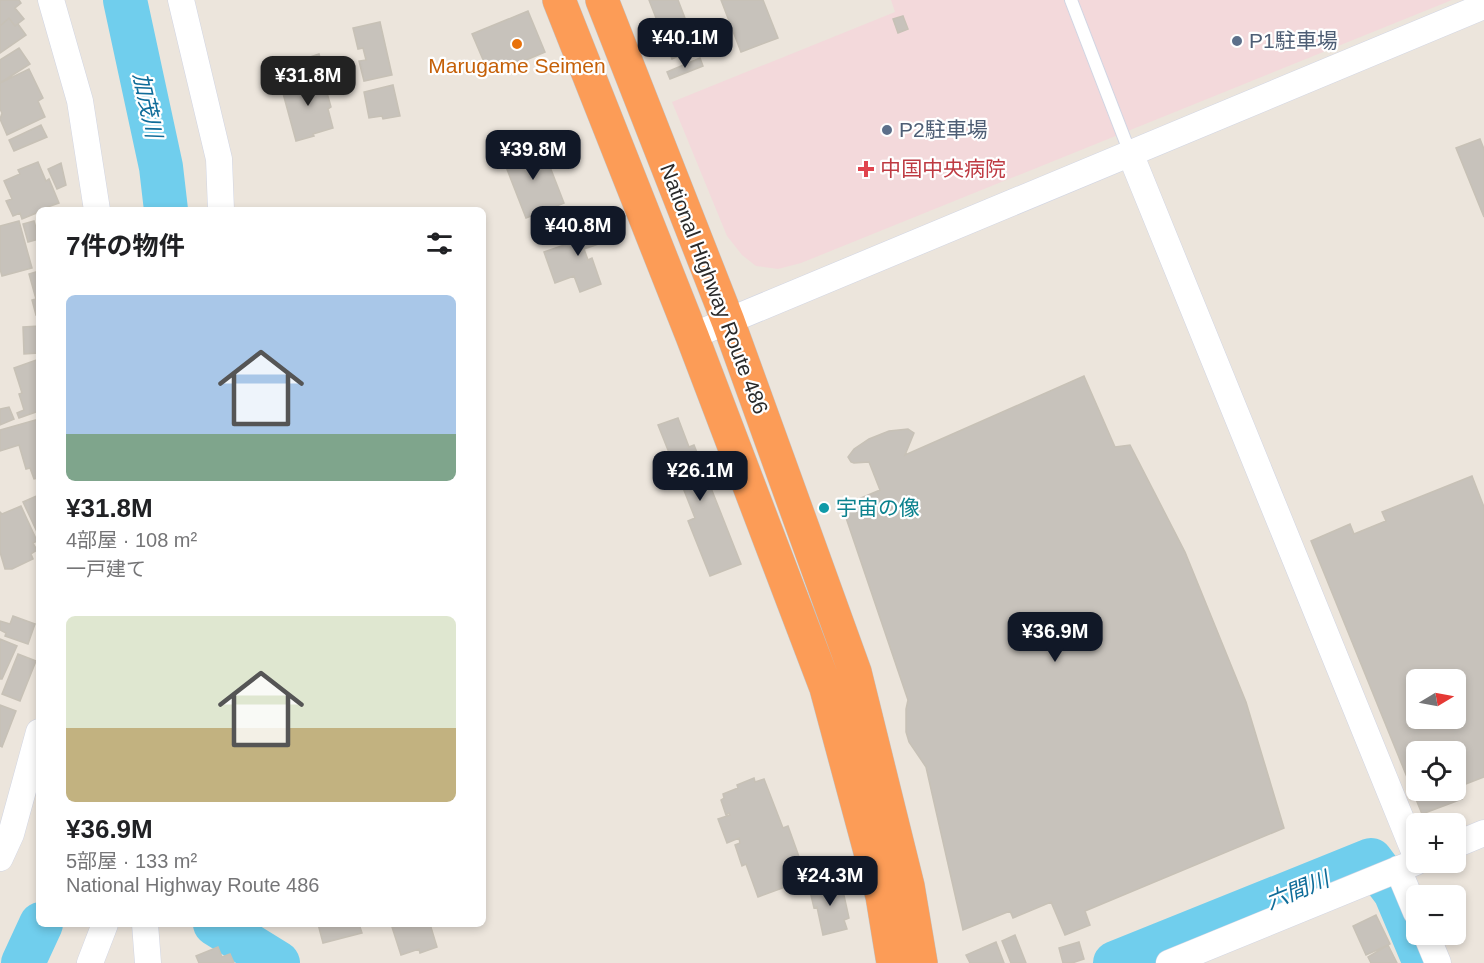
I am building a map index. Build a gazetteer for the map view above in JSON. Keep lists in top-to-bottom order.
{
  "streets": {
    "highway": ["National Highway Route 486"]
  },
  "water": ["加茂川", "六間川"],
  "places": {
    "other": [
      "P1駐車場",
      "Marugame Seimen",
      "P2駐車場",
      "宇宙の像"
    ],
    "health": ["中国中央病院"]
  },
  "north": "right",
  "page": {
    "price": [
      "¥40.1M",
      "¥31.8M",
      "¥39.8M",
      "¥40.8M",
      "¥26.1M",
      "¥36.9M",
      "¥24.3M"
    ],
    "heading": "7件の物件",
    "list": [
      {
        "name": "¥31.8M",
        "note": "4部屋 · 108 m² · 一戸建て"
      },
      {
        "name": "¥36.9M",
        "note": "5部屋 · 133 m² · National Highway Route 486"
      }
    ],
    "map_buttons": ["+", "−"]
  }
}
